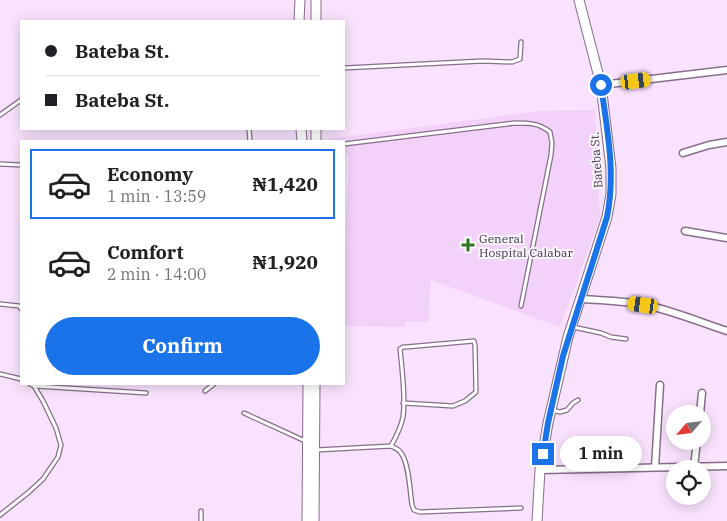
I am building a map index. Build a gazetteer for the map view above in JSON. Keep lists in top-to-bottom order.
{
  "streets": {
    "street": ["Bateba St."]
  },
  "places": {
    "health": ["General Hospital Calabar"]
  },
  "north": "bottom left",
  "page": {
    "banner": ["Bateba St.", "Bateba St."],
    "list": [
      {
        "name": "Economy",
        "note": "1 min · 13:59",
        "value": "₦1,420"
      },
      {
        "name": "Comfort",
        "note": "2 min · 14:00",
        "value": "₦1,920"
      }
    ],
    "buttons": "Confirm",
    "bubble": "1 min"
  }
}
